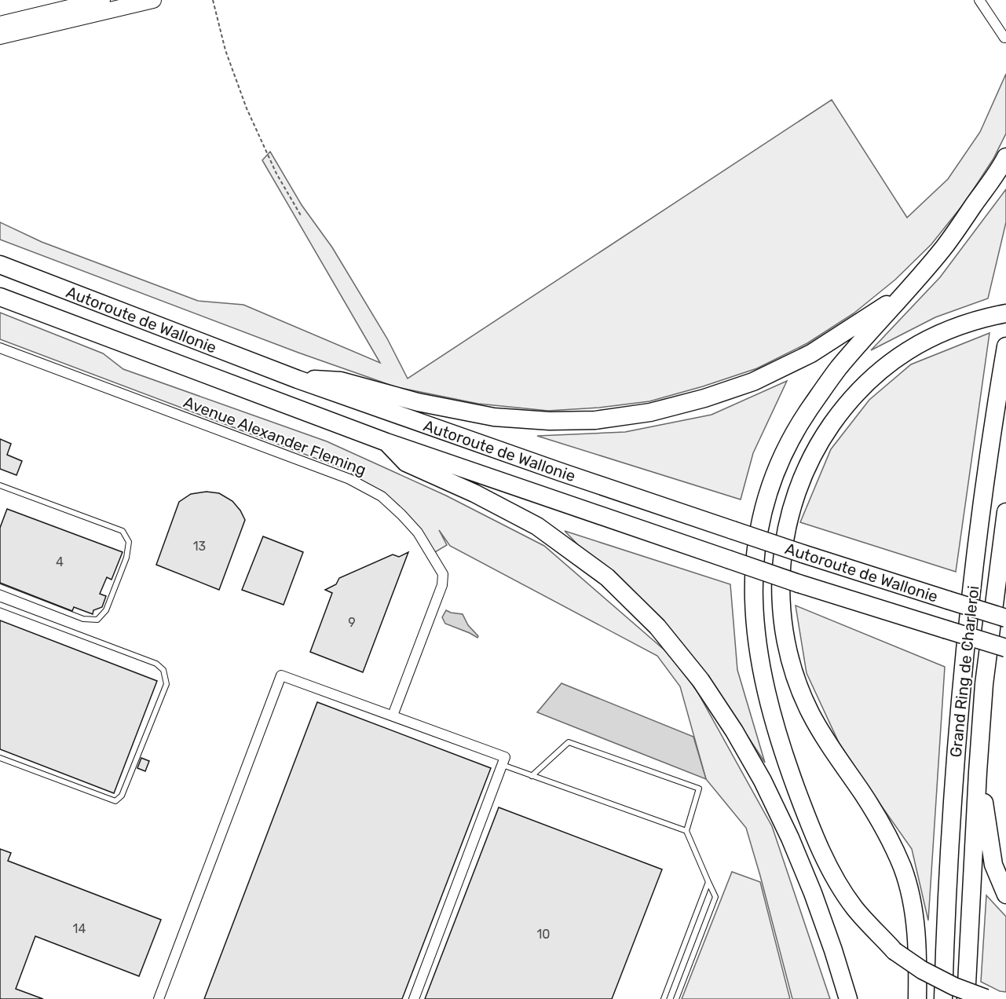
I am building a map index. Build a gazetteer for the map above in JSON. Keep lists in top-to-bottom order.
{
  "streets": {
    "highway": ["Autoroute de Wallonie", "Grand Ring de Charleroi"],
    "street": ["Avenue Alexander Fleming"]
  },
  "house_numbers": [
    "13",
    "4",
    "9",
    "14",
    "10"
  ]
}
